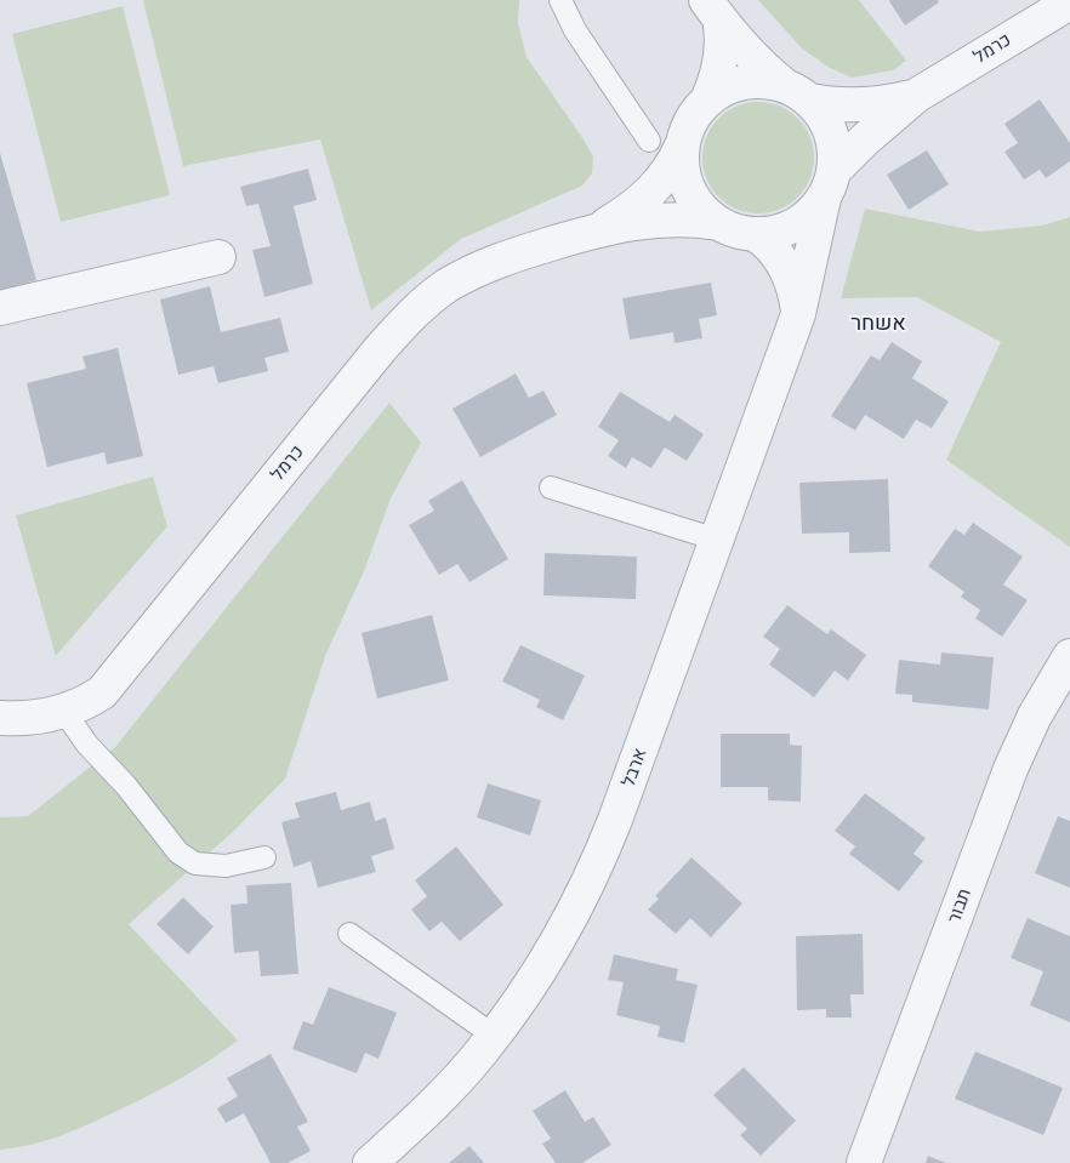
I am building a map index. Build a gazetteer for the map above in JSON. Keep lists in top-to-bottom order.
{
  "streets": {
    "street": ["כרמל", "ארבל", "תבור"]
  },
  "districts": ["אשחר"]
}
